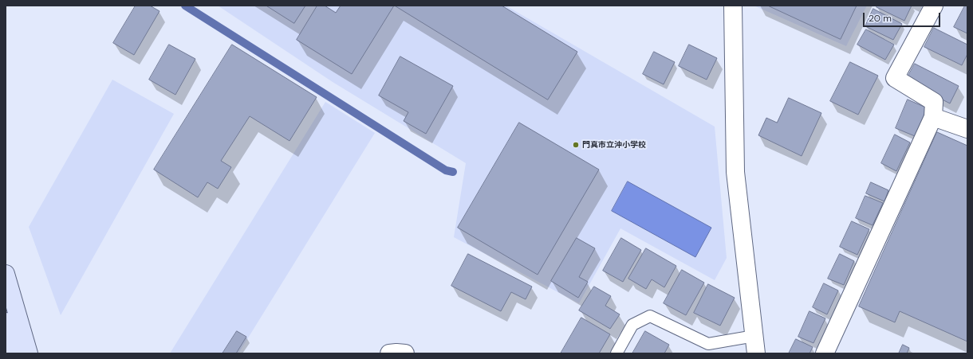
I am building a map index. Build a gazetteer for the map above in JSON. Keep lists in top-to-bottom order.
{
  "places": ["門真市立沖小学校"],
  "scale_bar": "20 m"
}
